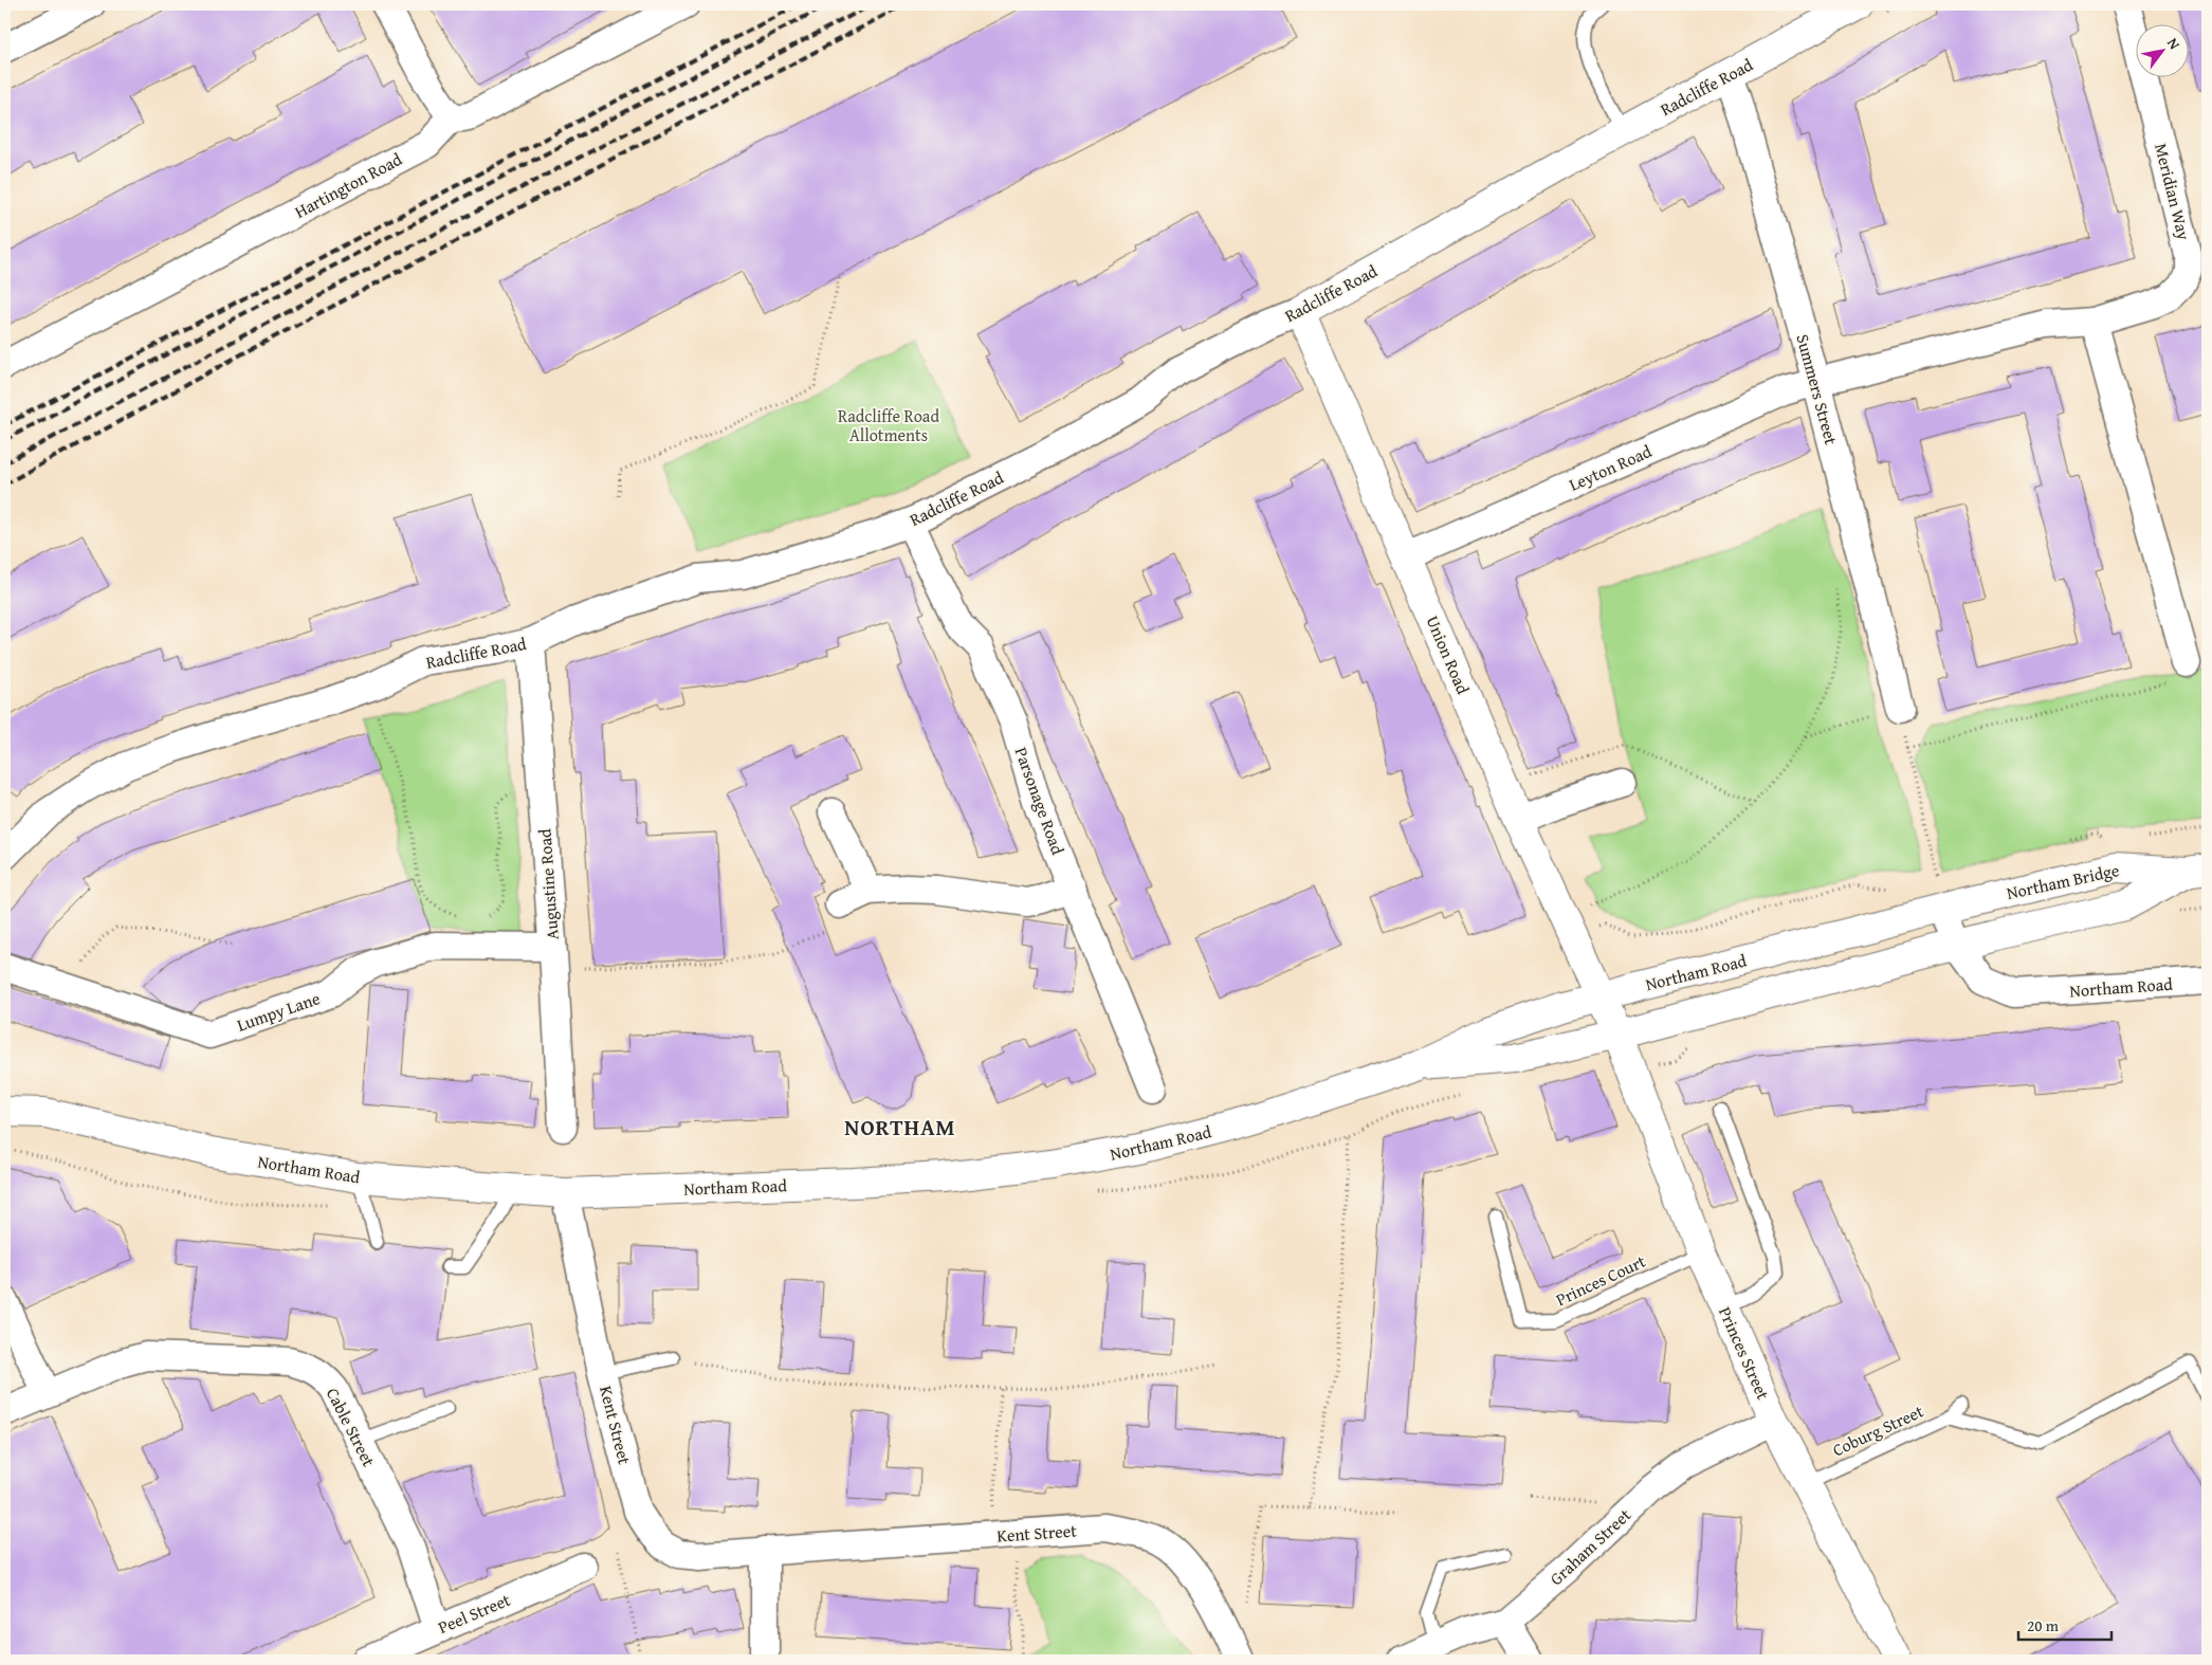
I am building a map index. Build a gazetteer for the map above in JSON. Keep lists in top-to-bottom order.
{
  "streets": {
    "main road": [
      "Radcliffe Road",
      "Union Road",
      "Northam Bridge",
      "Northam Road",
      "Princes Street"
    ],
    "street": [
      "Hartington Road",
      "Meridian Way",
      "Summers Street",
      "Leyton Road",
      "Parsonage Road",
      "Augustine Road",
      "Lumpy Lane",
      "Kent Street",
      "Cable Street",
      "Graham Street",
      "Peel Street"
    ],
    "lane": ["Princes Court", "Coburg Street"]
  },
  "crossings": [
    ["Radcliffe Road", "Summers Street"],
    ["Radcliffe Road", "Union Road"],
    ["Radcliffe Road", "Parsonage Road"],
    ["Radcliffe Road", "Augustine Road"],
    ["Meridian Way", "Summers Street"],
    ["Meridian Way", "Leyton Road"],
    ["Summers Street", "Leyton Road"],
    ["Leyton Road", "Union Road"],
    ["Union Road", "Northam Road"],
    ["Union Road", "Princes Street"],
    ["Northam Bridge", "Northam Road"],
    ["Augustine Road", "Lumpy Lane"],
    ["Northam Road", "Princes Street"],
    ["Northam Road", "Kent Street"],
    ["Princes Court", "Princes Street"],
    ["Princes Street", "Coburg Street"],
    ["Princes Street", "Graham Street"],
    ["Cable Street", "Peel Street"]
  ],
  "districts": ["NORTHAM"],
  "parks": ["Radcliffe Road Allotments"],
  "scale_bar": "20 m",
  "north": "top right"
}
